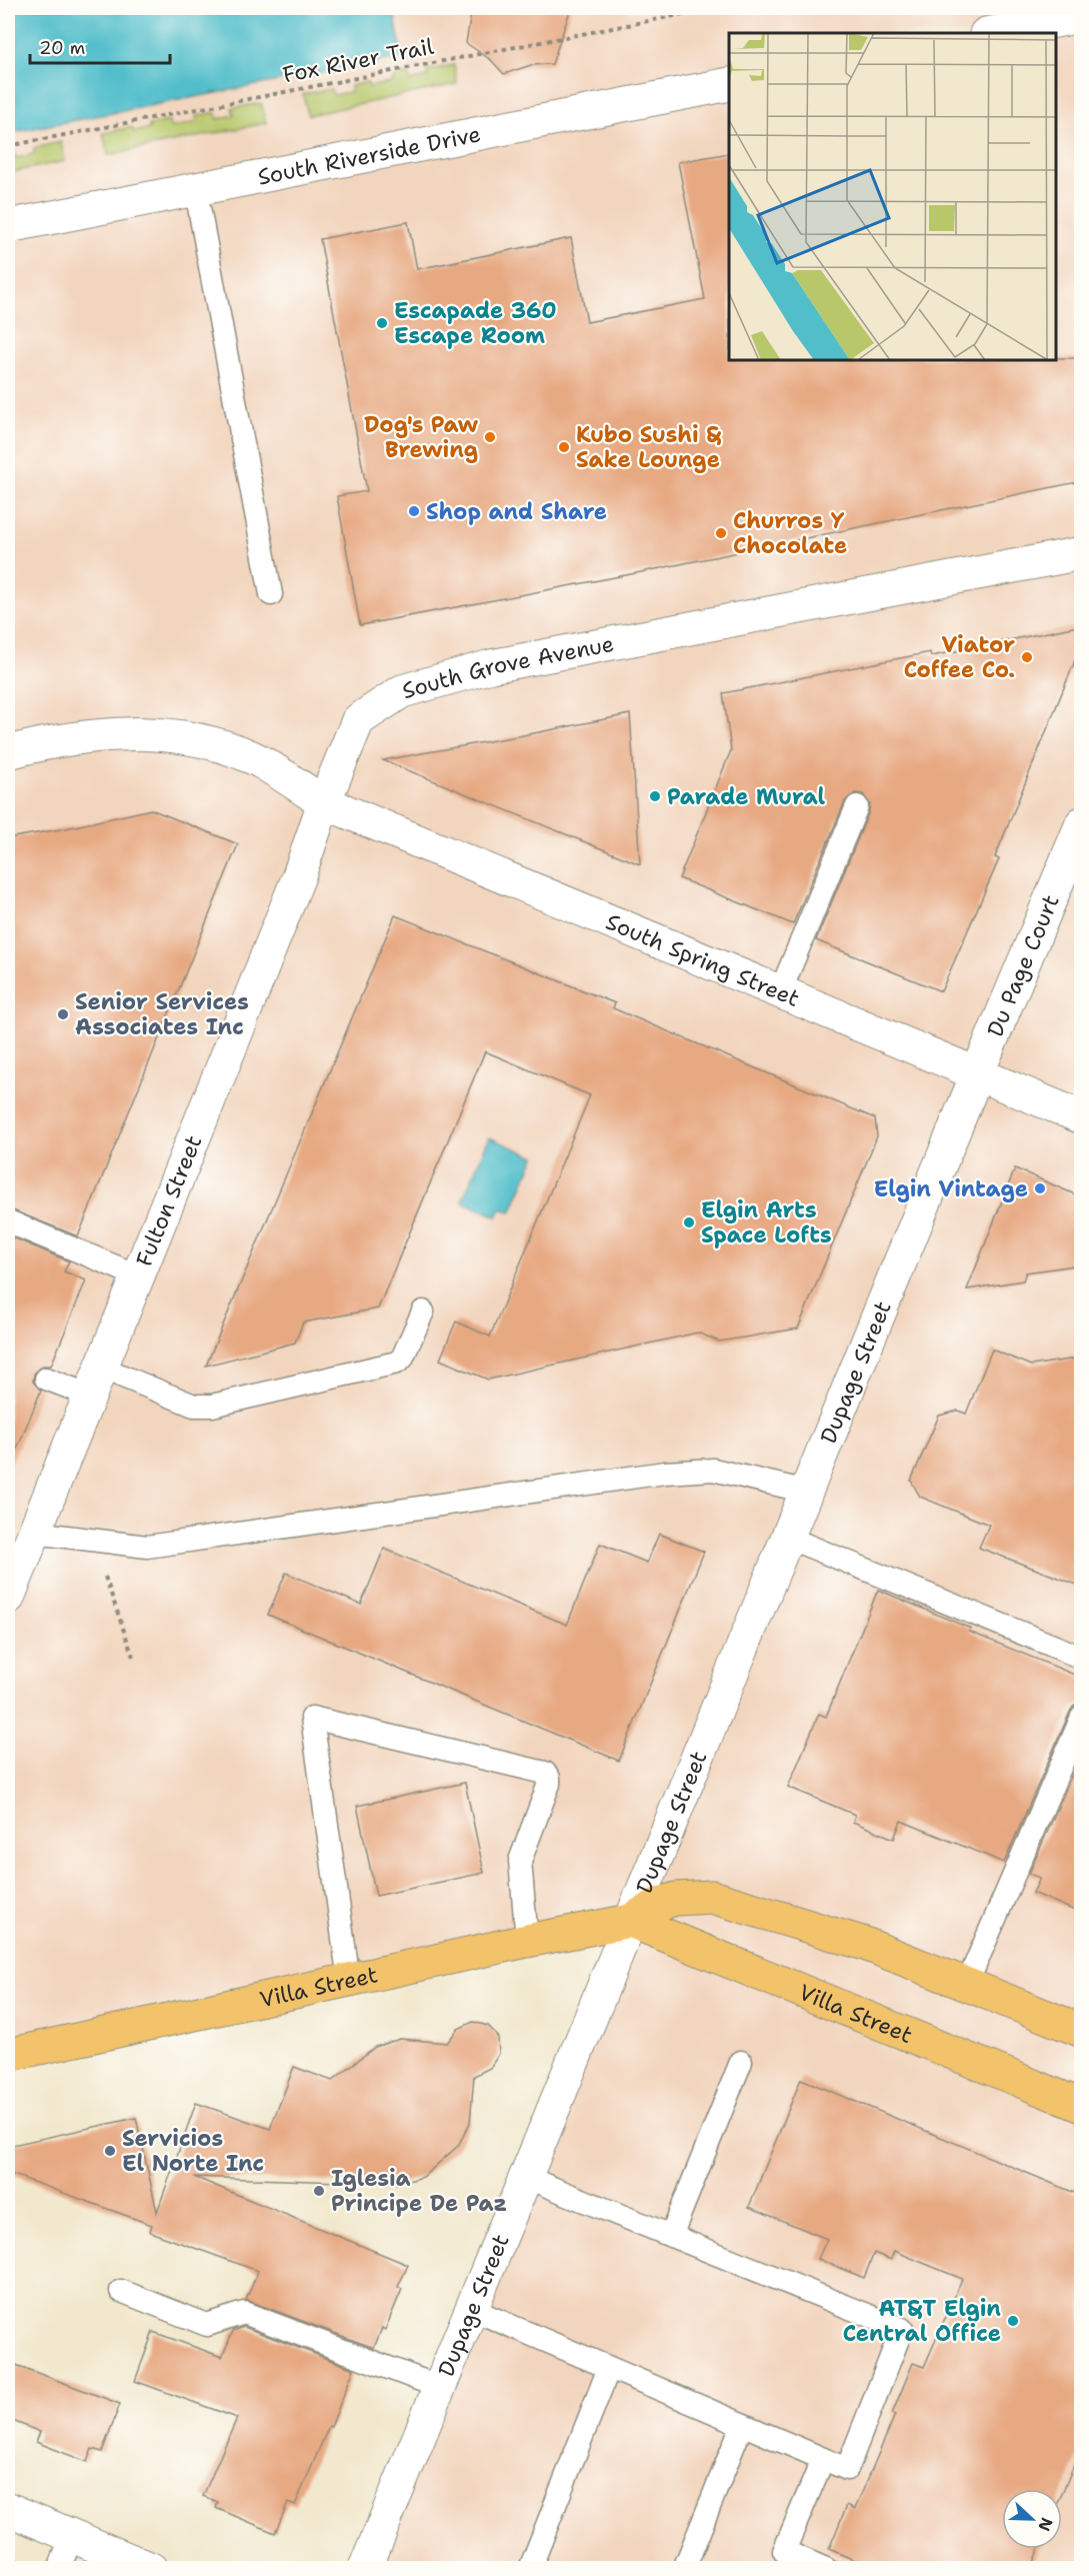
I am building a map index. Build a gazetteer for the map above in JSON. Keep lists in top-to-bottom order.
{
  "streets": {
    "main road": ["Villa Street"],
    "street": [
      "South Riverside Drive",
      "South Grove Avenue",
      "South Spring Street",
      "Du Page Court",
      "Fulton Street",
      "Dupage Street"
    ],
    "path": ["Fox River Trail"]
  },
  "crossings": [
    ["South Grove Avenue", "South Spring Street"],
    ["South Grove Avenue", "Fulton Street"],
    ["South Spring Street", "Du Page Court"],
    ["South Spring Street", "Fulton Street"],
    ["South Spring Street", "Dupage Street"],
    ["Du Page Court", "Dupage Street"],
    ["Dupage Street", "Villa Street"]
  ],
  "places": [
    "Escapade 360 Escape Room",
    "Dog's Paw Brewing",
    "Kubo Sushi & Sake Lounge",
    "Shop and Share",
    "Churros Y Chocolate",
    "Viator Coffee Co.",
    "Parade Mural",
    "Senior Services Associates Inc",
    "Elgin Vintage",
    "Elgin Arts Space Lofts",
    "Servicios El Norte Inc",
    "Iglesia Principe De Paz",
    "AT&T Elgin Central Office"
  ],
  "scale_bar": "20 m",
  "north": "right"
}
